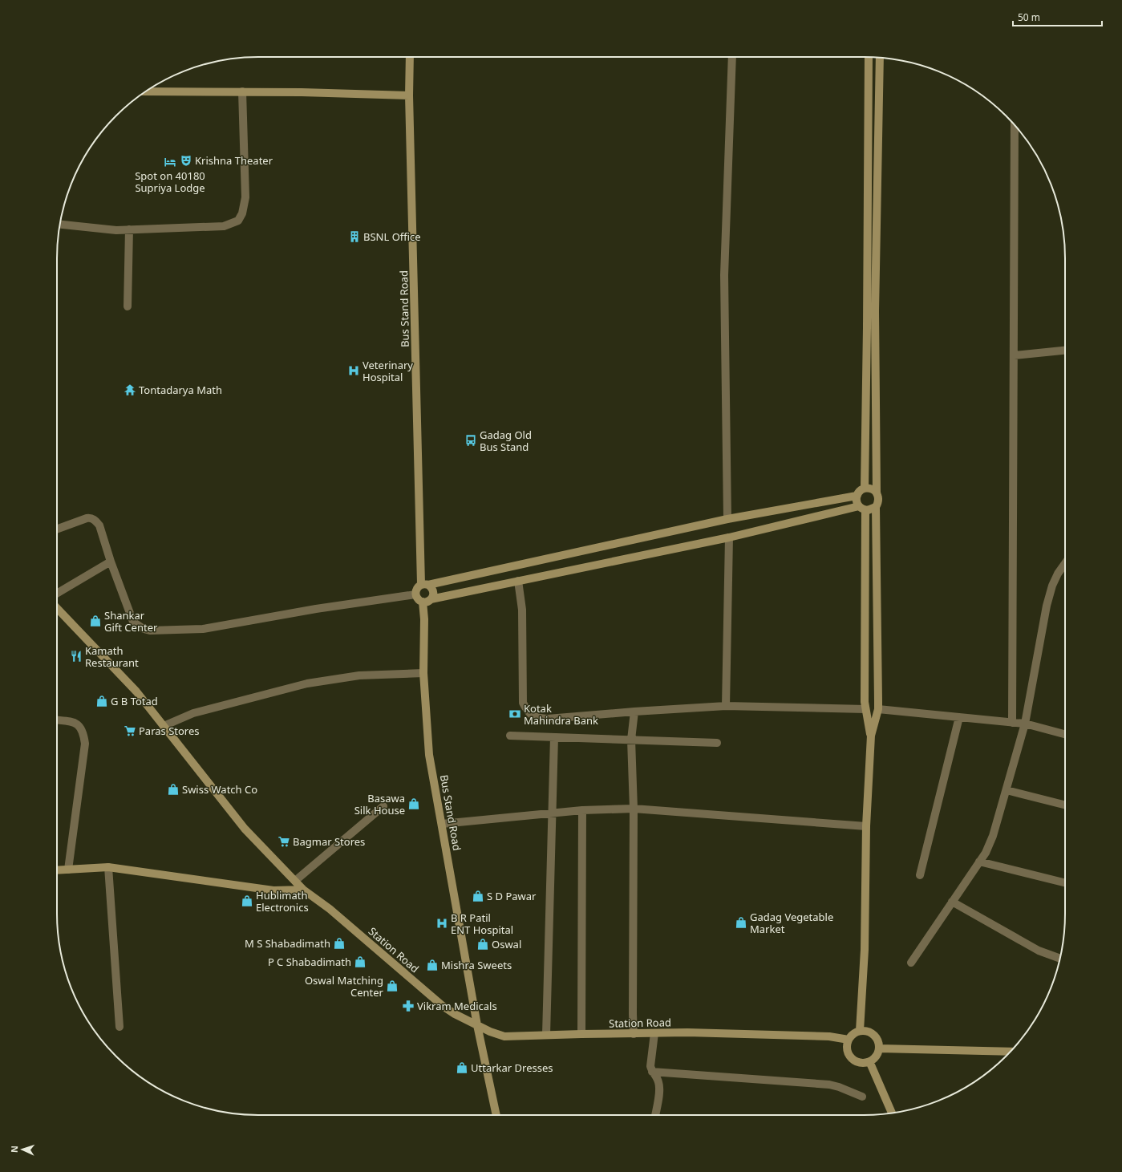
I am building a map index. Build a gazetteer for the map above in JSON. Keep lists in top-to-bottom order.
{
  "streets": {
    "main road": ["Bus Stand Road", "Station Road"]
  },
  "crossings": [
    ["Bus Stand Road", "Station Road"]
  ],
  "places": {
    "theatre": ["Krishna Theater"],
    "hotel": ["Spot on 40180 Supriya Lodge"],
    "building": ["BSNL Office"],
    "hospital": ["Veterinary Hospital", "B R Patil ENT Hospital"],
    "temple": ["Tontadarya Math"],
    "bus stop": ["Gadag Old Bus Stand"],
    "shop": [
      "Shankar Gift Center",
      "G B Totad",
      "Swiss Watch Co",
      "Basawa Silk House",
      "S D Pawar",
      "Hublimath Electronics",
      "Gadag Vegetable Market",
      "M S Shabadimath",
      "Oswal",
      "P C Shabadimath",
      "Mishra Sweets",
      "Oswal Matching Center",
      "Uttarkar Dresses"
    ],
    "restaurant": ["Kamath Restaurant"],
    "bank": ["Kotak Mahindra Bank"],
    "supermarket": ["Paras Stores", "Bagmar Stores"],
    "pharmacy": ["Vikram Medicals"]
  },
  "scale_bar": "50 m",
  "north": "left"
}
